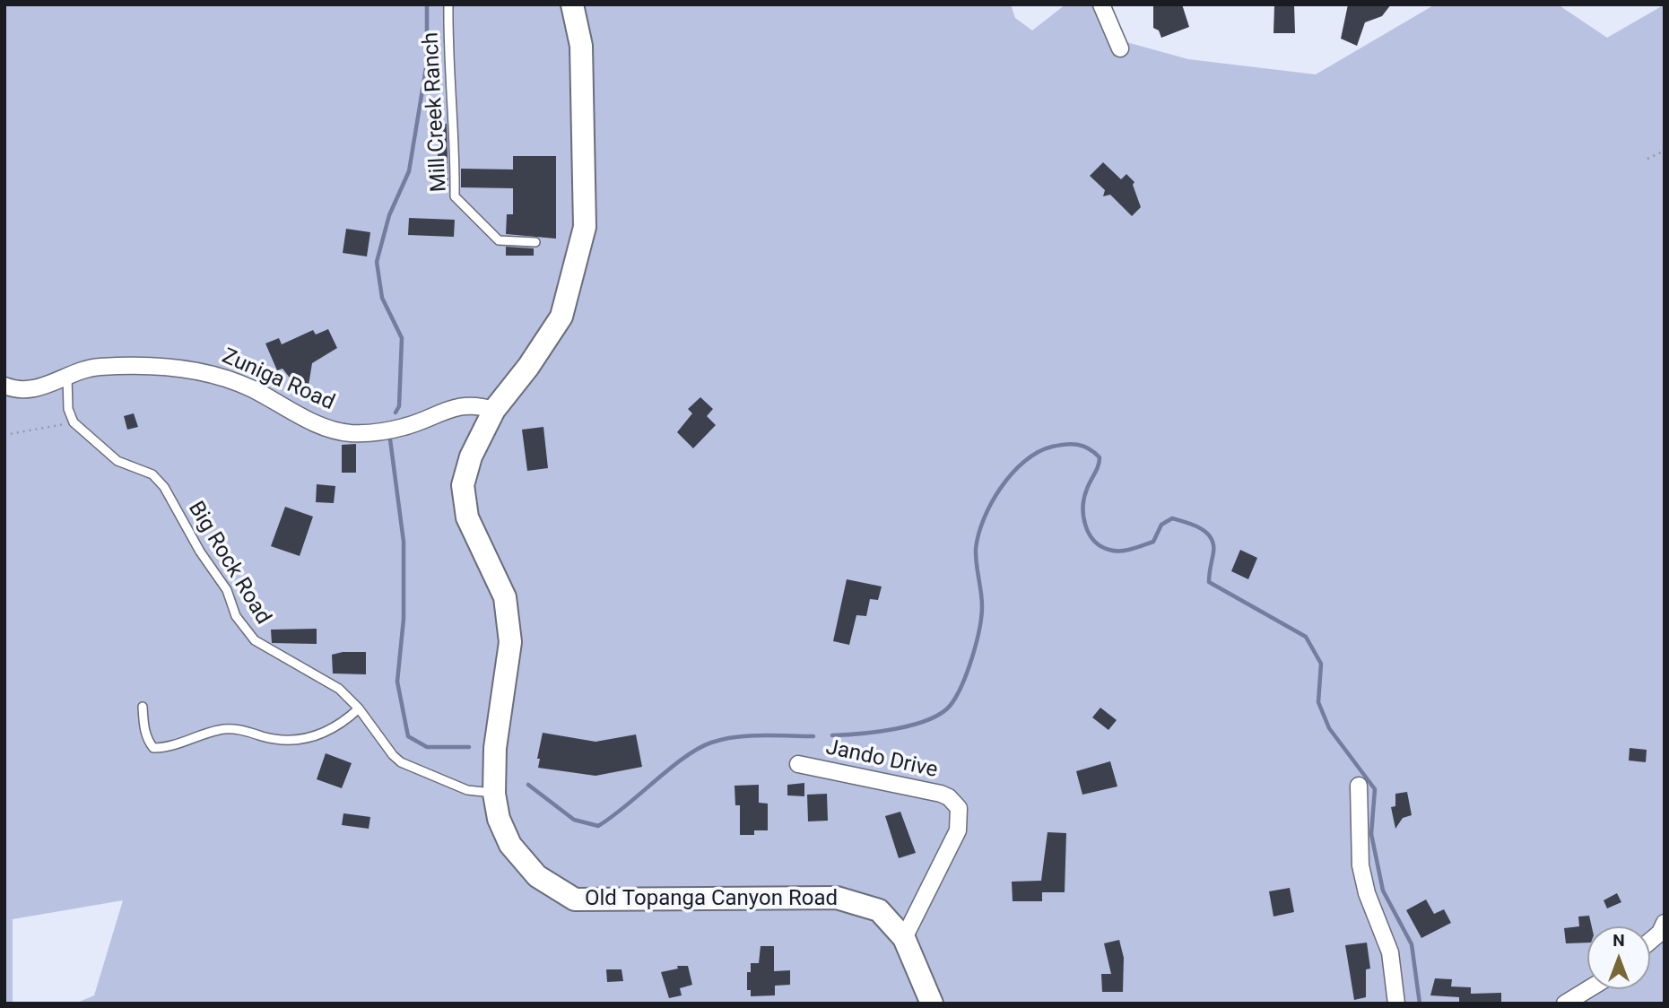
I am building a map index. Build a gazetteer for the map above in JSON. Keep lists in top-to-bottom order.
{
  "streets": {
    "main road": ["Old Topanga Canyon Road"],
    "street": ["Zuniga Road", "Jando Drive"],
    "lane": ["Mill Creek Ranch", "Big Rock Road"]
  },
  "crossings": [
    ["Zuniga Road", "Old Topanga Canyon Road"],
    ["Big Rock Road", "Old Topanga Canyon Road"],
    ["Jando Drive", "Old Topanga Canyon Road"]
  ],
  "north": "top"
}
